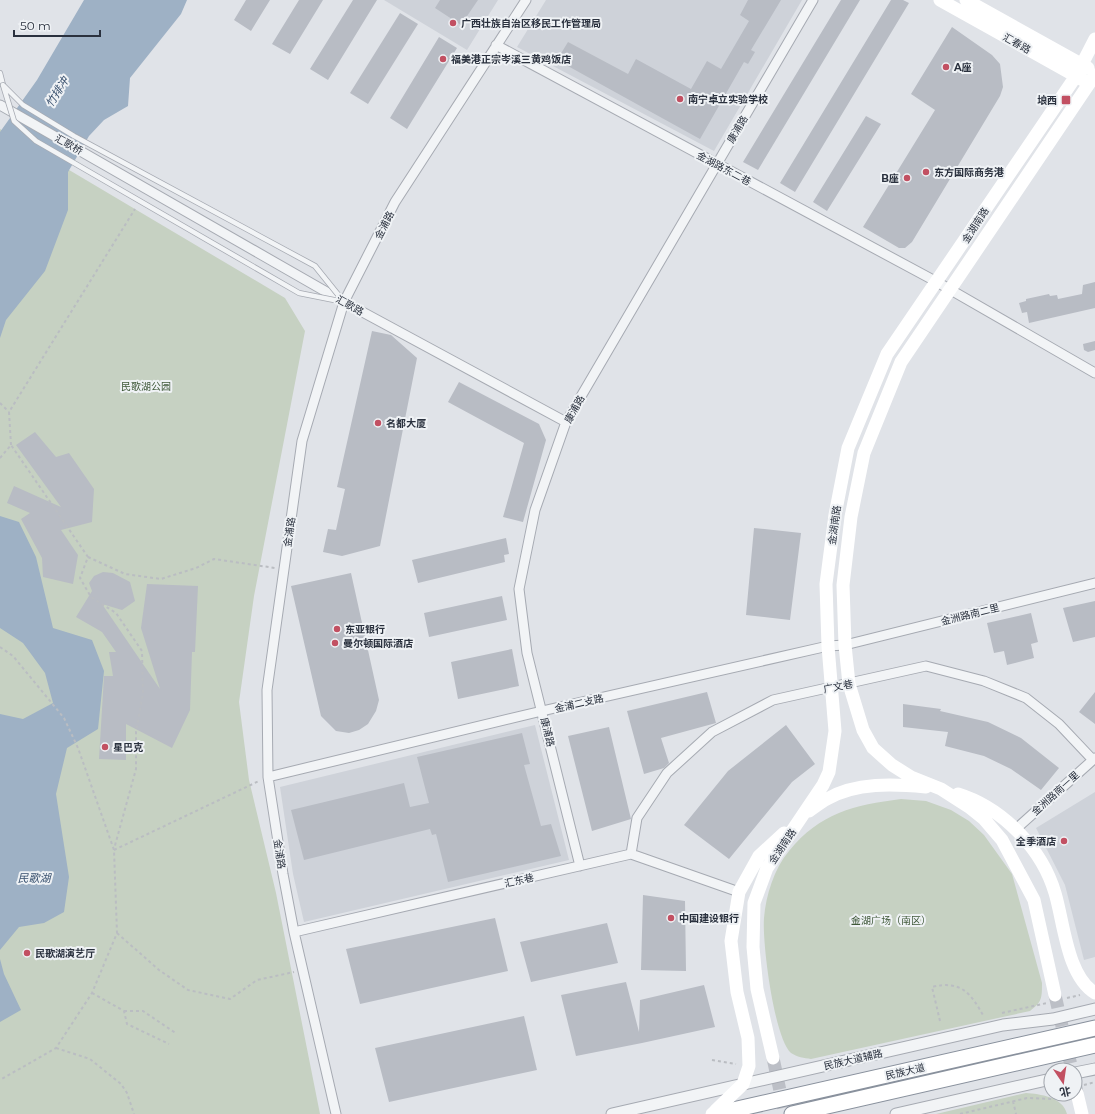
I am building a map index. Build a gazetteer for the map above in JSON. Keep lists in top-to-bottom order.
{
  "streets": {
    "highway": ["民族大道"],
    "main road": ["汇春路", "金湖南路"],
    "street": [
      "康浦路",
      "汇歌桥",
      "金湖路东二巷",
      "金浦路",
      "汇歌路",
      "金洲路南二里",
      "广文巷",
      "金浦二支路",
      "金洲路南一里",
      "汇东巷",
      "民族大道辅路"
    ]
  },
  "crossings": [
    ["汇春路", "金湖南路"],
    ["康浦路", "金湖路东二巷"],
    ["康浦路", "汇歌路"],
    ["康浦路", "金浦二支路"],
    ["康浦路", "汇东巷"],
    ["汇歌桥", "汇歌路"],
    ["金湖路东二巷", "金浦路"],
    ["金湖路东二巷", "金湖南路"],
    ["金浦路", "汇歌路"],
    ["金浦路", "金浦二支路"],
    ["金浦路", "汇东巷"],
    ["金湖南路", "金洲路南二里"],
    ["金湖南路", "广文巷"],
    ["金湖南路", "金浦二支路"],
    ["金洲路南二里", "金浦二支路"],
    ["广文巷", "金洲路南一里"],
    ["广文巷", "汇东巷"]
  ],
  "water": ["竹排冲", "民歌湖"],
  "parks": ["民歌湖公园", "金湖广场（南区）"],
  "places": {
    "other": [
      "广西壮族自治区移民工作管理局",
      "福美港正宗岑溪三黄鸡饭店",
      "A座",
      "南宁卓立实验学校",
      "东方国际商务港",
      "B座",
      "名都大厦",
      "东亚银行",
      "曼尔顿国际酒店",
      "星巴克",
      "全季酒店",
      "中国建设银行",
      "民歌湖演艺厅"
    ],
    "transit": ["埌西"]
  },
  "scale_bar": "50 m",
  "north": "bottom"
}
